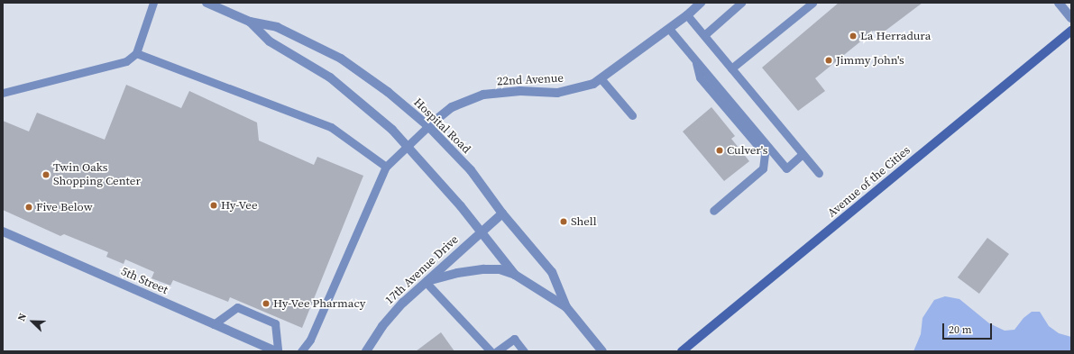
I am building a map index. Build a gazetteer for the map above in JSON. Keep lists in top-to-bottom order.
{
  "streets": {
    "main road": ["Avenue of the Cities"],
    "street": [
      "22nd Avenue",
      "Hospital Road",
      "17th Avenue Drive",
      "5th Street"
    ]
  },
  "crossings": [
    ["22nd Avenue", "Hospital Road"],
    ["Hospital Road", "17th Avenue Drive"]
  ],
  "places": [
    "La Herradura",
    "Jimmy John's",
    "Culver's",
    "Twin Oaks Shopping Center",
    "Hy-Vee",
    "Five Below",
    "Shell",
    "Hy-Vee Pharmacy"
  ],
  "scale_bar": "20 m",
  "north": "top left"
}
